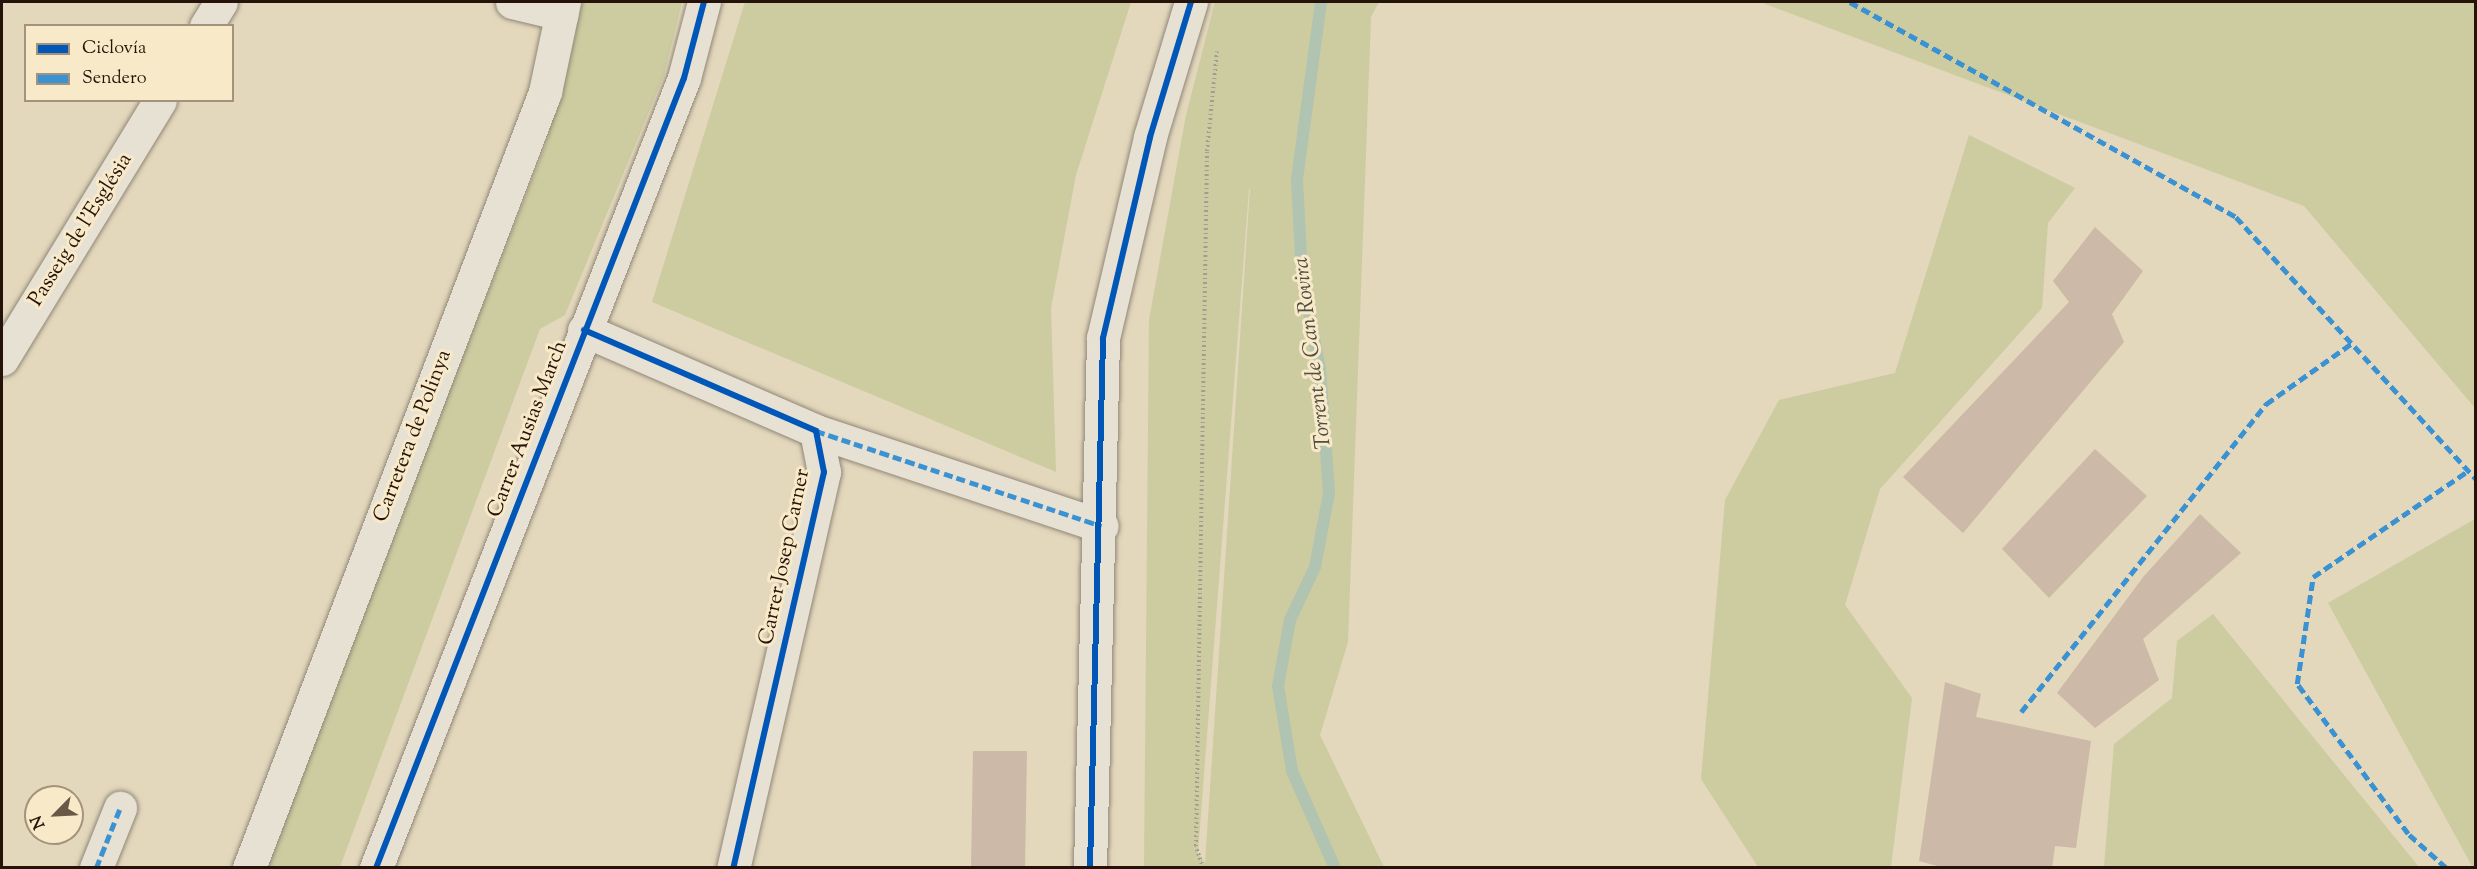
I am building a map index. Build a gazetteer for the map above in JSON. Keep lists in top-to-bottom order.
{
  "streets": {
    "street": [
      "Passeig de l'Església",
      "Carrer Ausias March",
      "Carretera de Polinya",
      "Carrer Josep Carner"
    ]
  },
  "water": ["Torrent de Can Rovira"],
  "legend": ["Ciclovía", "Sendero"],
  "north": "bottom left"
}
